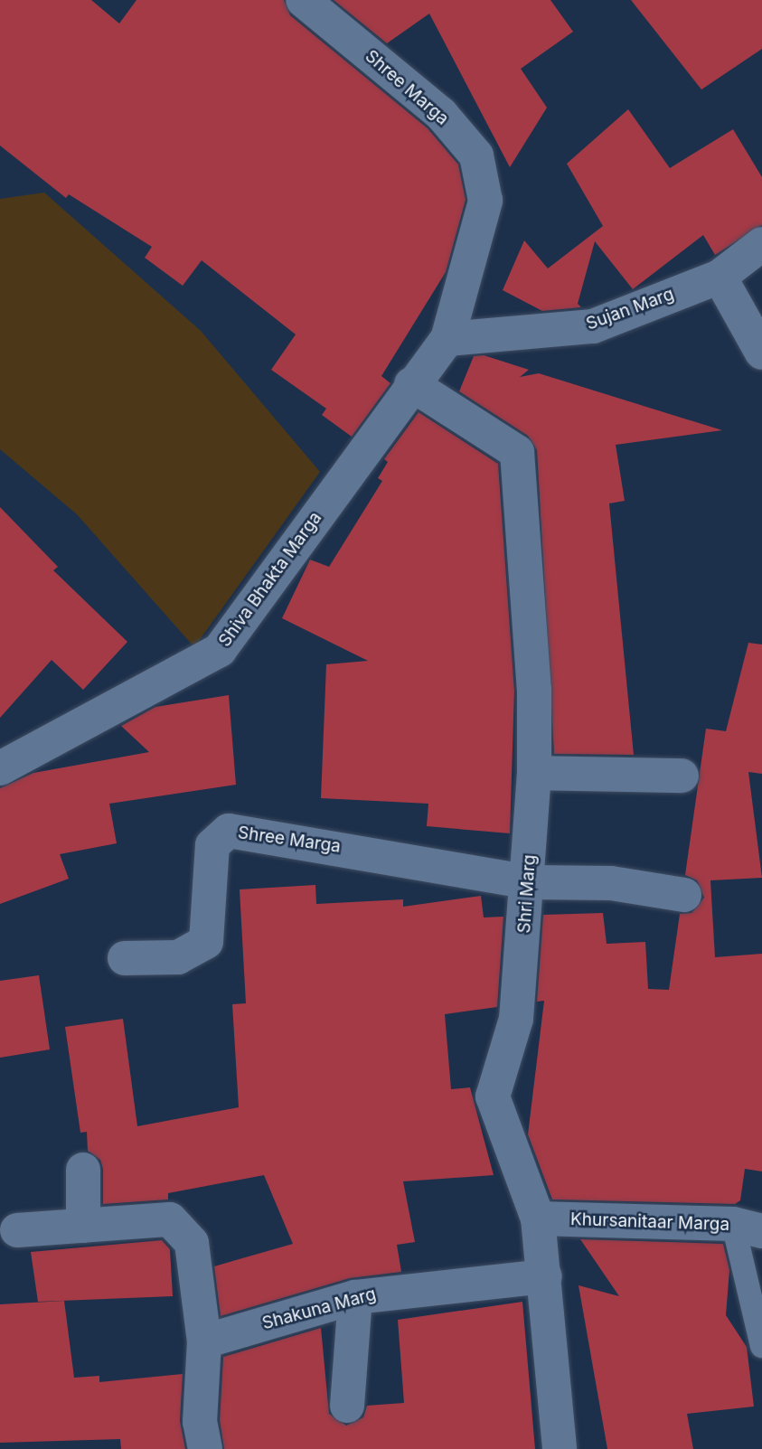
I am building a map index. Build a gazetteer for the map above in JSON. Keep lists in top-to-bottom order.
{
  "streets": {
    "street": [
      "Shree Marga",
      "Sujan Marg",
      "Shiva Bhakta Marga",
      "Shri Marg",
      "Khursanitaar Marga",
      "Shakuna Marg"
    ]
  },
  "crossings": [
    ["Shree Marga", "Sujan Marg"],
    ["Shree Marga", "Shiva Bhakta Marga"],
    ["Shree Marga", "Shri Marg"],
    ["Sujan Marg", "Shiva Bhakta Marga"],
    ["Shiva Bhakta Marga", "Shri Marg"],
    ["Shri Marg", "Khursanitaar Marga"],
    ["Shri Marg", "Shakuna Marg"]
  ]
}
